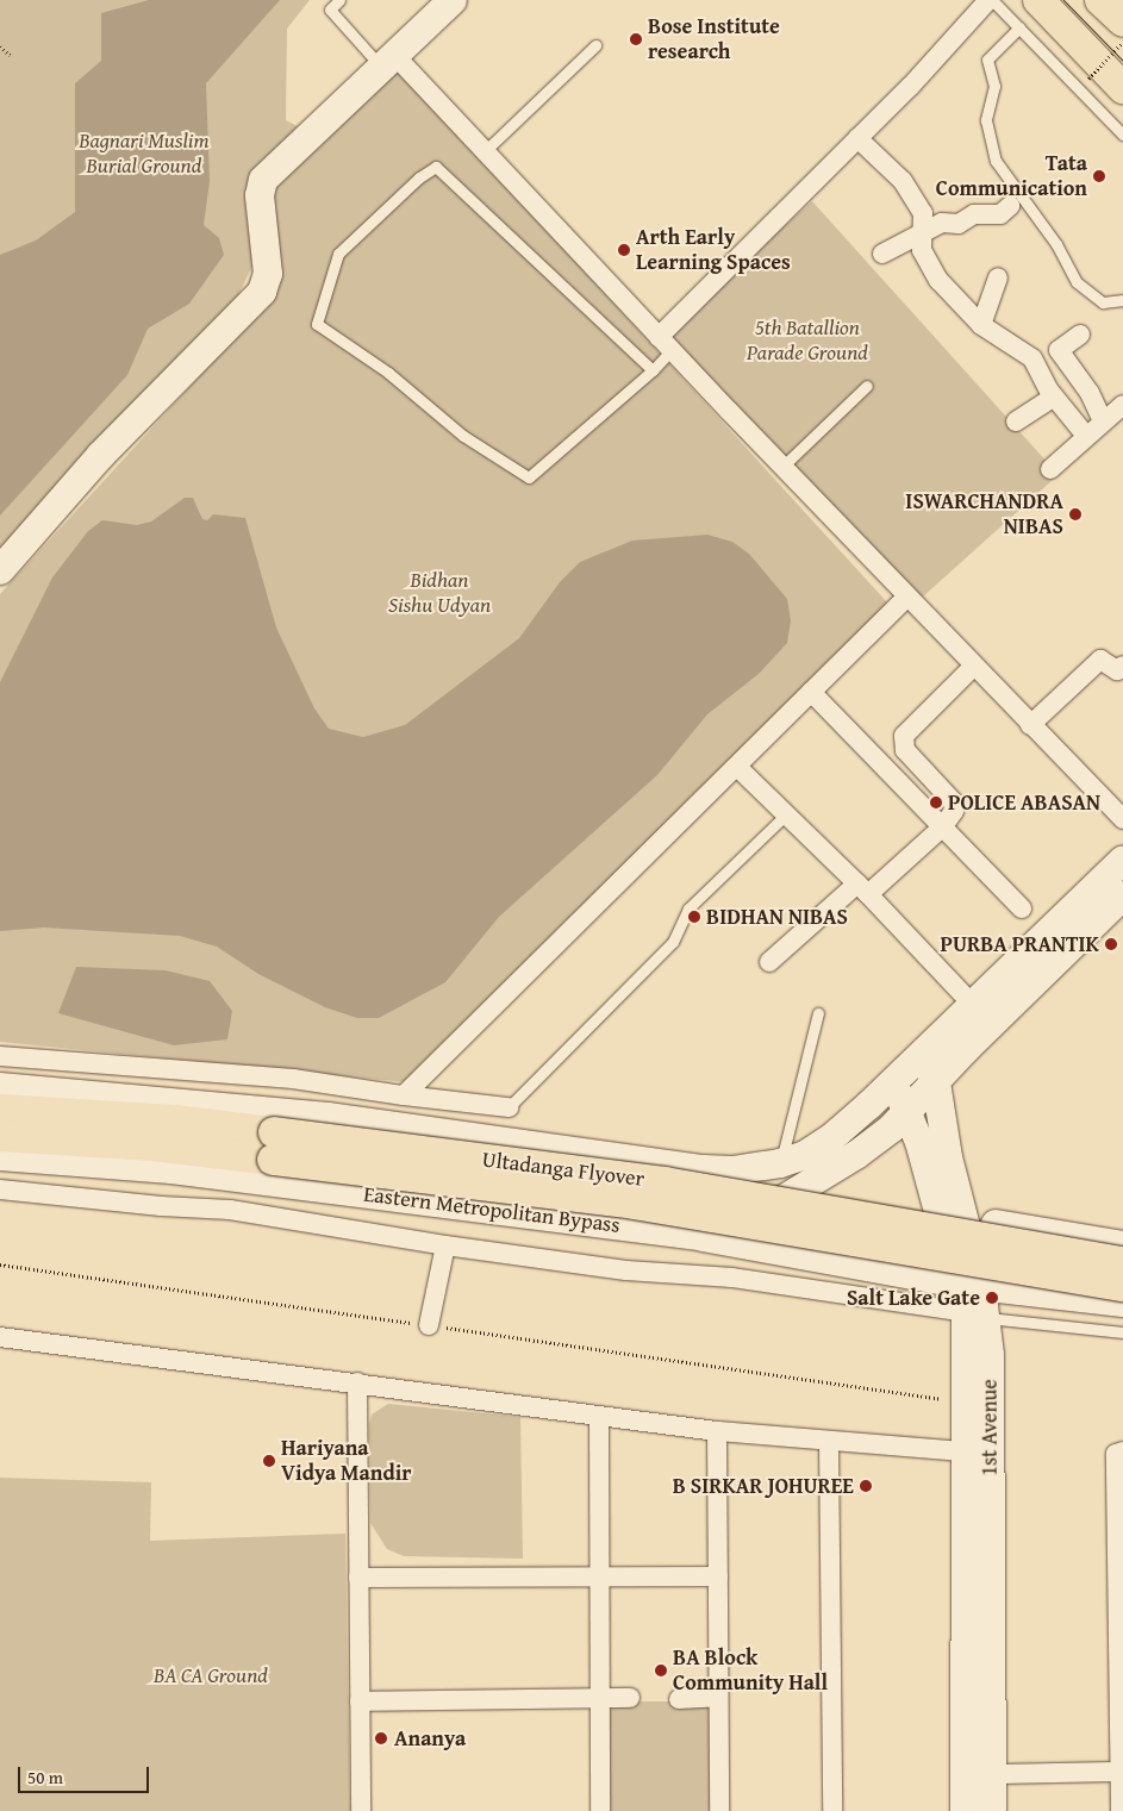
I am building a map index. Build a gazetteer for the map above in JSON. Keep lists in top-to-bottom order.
{
  "streets": {
    "main road": ["Ultadanga Flyover", "Eastern Metropolitan Bypass", "1st Avenue"]
  },
  "parks": [
    "Bagnari Muslim Burial Ground",
    "5th Batallion Parade Ground",
    "Bidhan Sishu Udyan",
    "BA CA Ground"
  ],
  "places": [
    "Bose Institute research",
    "Tata Communication",
    "Arth Early Learning Spaces",
    "ISWARCHANDRA NIBAS",
    "POLICE ABASAN",
    "BIDHAN NIBAS",
    "PURBA PRANTIK",
    "Salt Lake Gate",
    "Hariyana Vidya Mandir",
    "B SIRKAR JOHUREE",
    "BA Block Community Hall",
    "Ananya"
  ],
  "scale_bar": "50 m"
}
